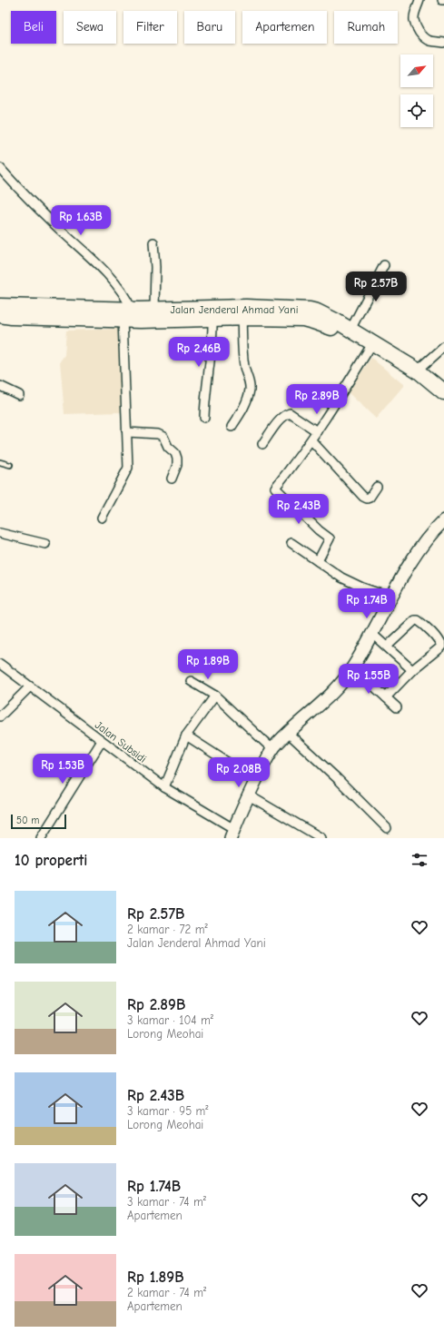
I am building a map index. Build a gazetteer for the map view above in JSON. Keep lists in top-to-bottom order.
{
  "streets": {
    "highway": ["Jalan Jenderal Ahmad Yani"],
    "street": ["Jalan Subsidi"]
  },
  "scale_bar": "50 m",
  "north": "top right",
  "page": {
    "chip": [
      "Beli",
      "Sewa",
      "Filter",
      "Baru",
      "Apartemen",
      "Rumah"
    ],
    "price": [
      "Rp 1.63B",
      "Rp 2.57B",
      "Rp 2.46B",
      "Rp 2.89B",
      "Rp 2.43B",
      "Rp 1.74B",
      "Rp 1.89B",
      "Rp 1.55B",
      "Rp 1.53B",
      "Rp 2.08B"
    ],
    "scale": "50 m",
    "heading": "10 properti",
    "list": [
      {
        "name": "Rp 2.57B",
        "note": "2 kamar · 72 m² · Jalan Jenderal Ahmad Yani"
      },
      {
        "name": "Rp 2.89B",
        "note": "3 kamar · 104 m² · Lorong Meohai"
      },
      {
        "name": "Rp 2.43B",
        "note": "3 kamar · 95 m² · Lorong Meohai"
      },
      {
        "name": "Rp 1.74B",
        "note": "3 kamar · 74 m² · Apartemen"
      },
      {
        "name": "Rp 1.89B",
        "note": "2 kamar · 74 m² · Apartemen"
      }
    ]
  }
}
